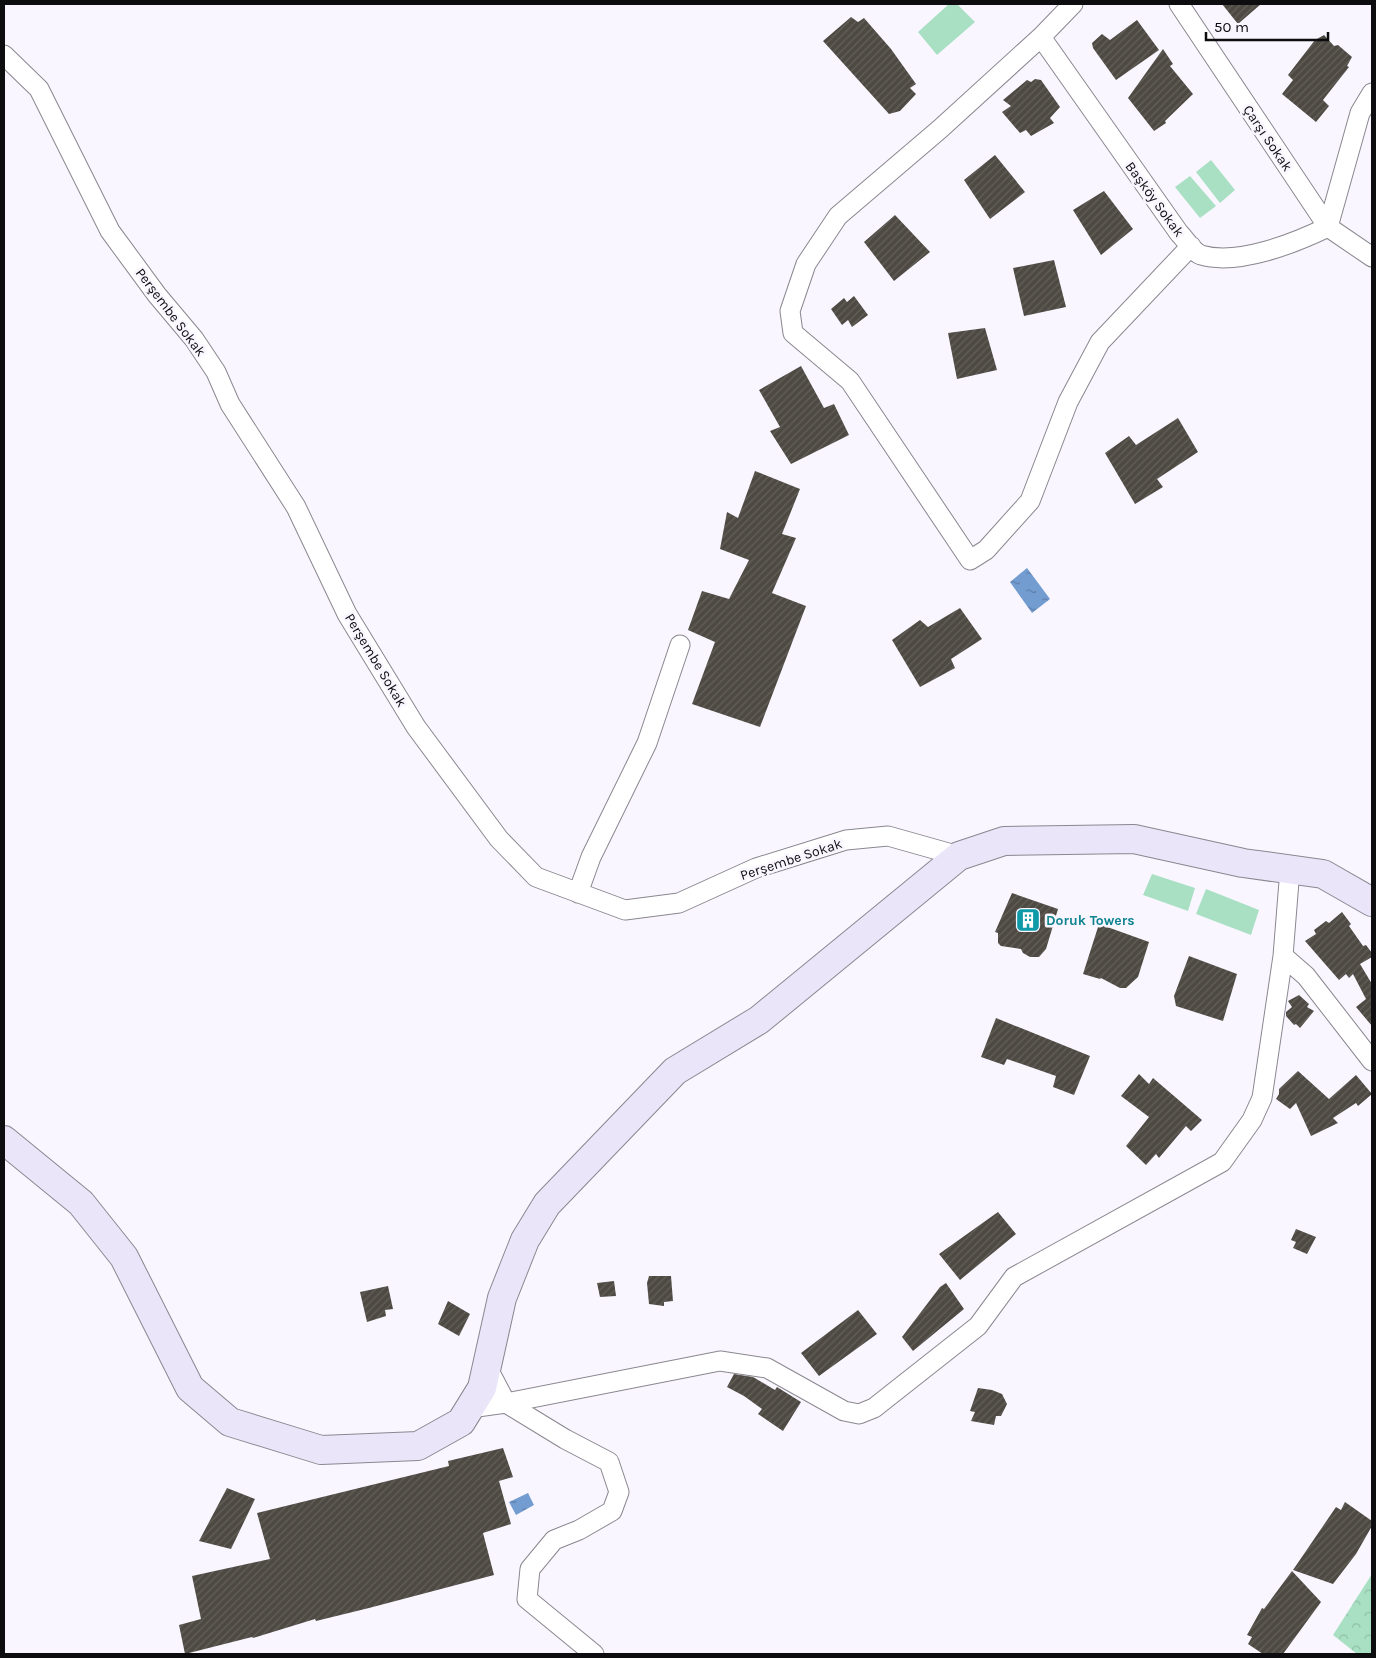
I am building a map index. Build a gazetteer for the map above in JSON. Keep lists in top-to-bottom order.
{
  "streets": {
    "street": ["Çarşı Sokak", "Başköy Sokak", "Perşembe Sokak"]
  },
  "crossings": [
    ["Çarşı Sokak", "Başköy Sokak"]
  ],
  "places": {
    "building": ["Doruk Towers"]
  },
  "scale_bar": "50 m"
}
